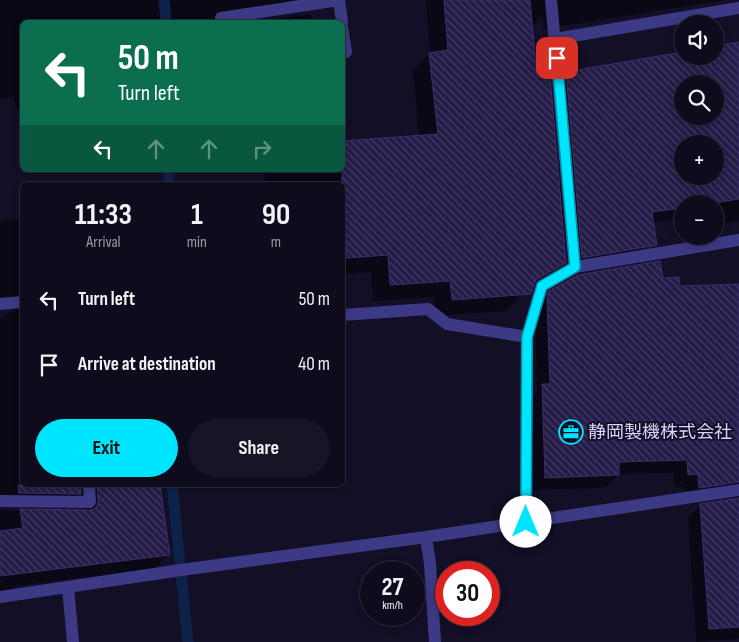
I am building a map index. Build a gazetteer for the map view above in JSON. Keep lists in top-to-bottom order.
{
  "places": {
    "office": ["静岡製機株式会社"]
  },
  "page": {
    "map_buttons": ["+", "−"],
    "turn": ["50 m", "Turn left"],
    "eta": [
      "11:33",
      "Arrival",
      "1",
      "min",
      "90",
      "m"
    ],
    "list": [
      {
        "name": "Turn left",
        "value": "50 m"
      },
      {
        "name": "Arrive at destination",
        "value": "40 m"
      }
    ],
    "buttons": ["Exit", "Share"],
    "speed": "27 km/h",
    "limit": "30"
  }
}
